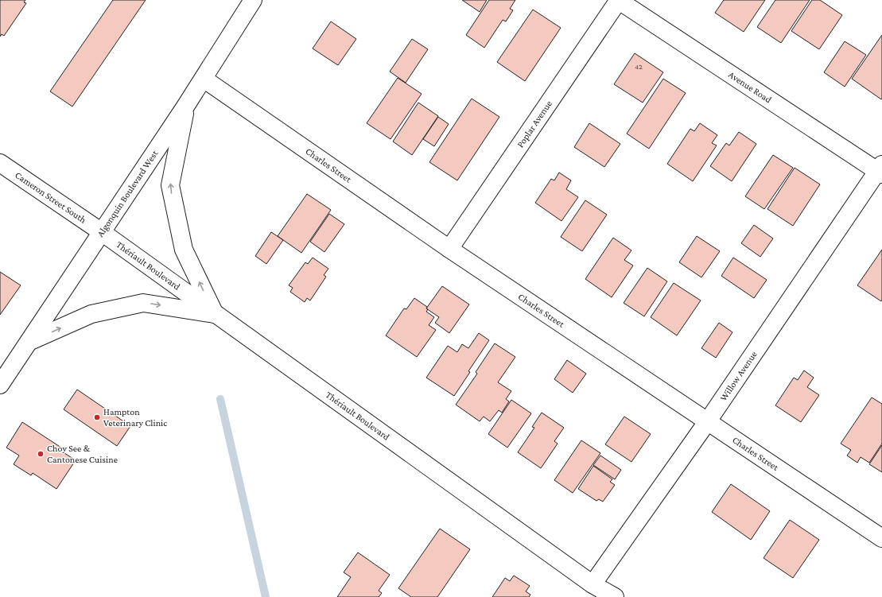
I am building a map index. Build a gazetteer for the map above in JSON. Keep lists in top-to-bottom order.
{
  "streets": {
    "street": [
      "Avenue Road",
      "Poplar Avenue",
      "Charles Street",
      "Algonquin Boulevard West",
      "Cameron Street South",
      "Thériault Boulevard",
      "Willow Avenue"
    ]
  },
  "crossings": [
    ["Avenue Road", "Poplar Avenue"],
    ["Avenue Road", "Willow Avenue"],
    ["Poplar Avenue", "Charles Street"],
    ["Charles Street", "Algonquin Boulevard West"],
    ["Charles Street", "Willow Avenue"],
    ["Algonquin Boulevard West", "Cameron Street South"],
    ["Algonquin Boulevard West", "Thériault Boulevard"],
    ["Cameron Street South", "Thériault Boulevard"],
    ["Thériault Boulevard", "Willow Avenue"]
  ],
  "places": ["Hampton Veterinary Clinic", "Choy See & Cantonese Cuisine"],
  "house_numbers": ["42"]
}
